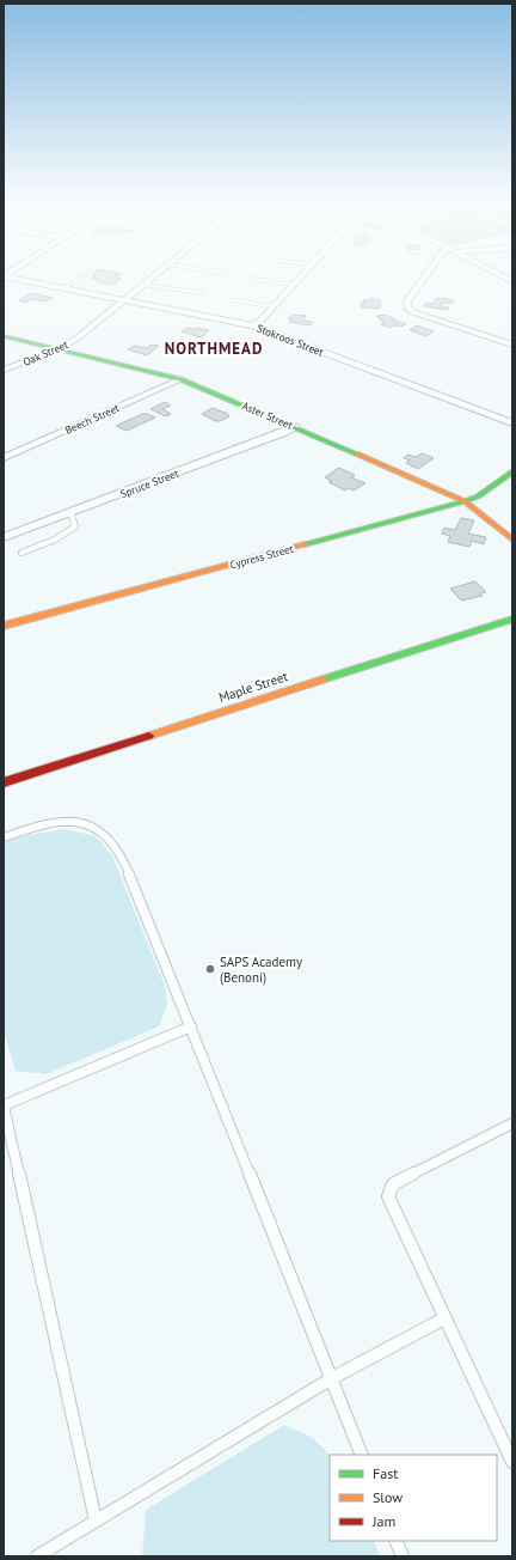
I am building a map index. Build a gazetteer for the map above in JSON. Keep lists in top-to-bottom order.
{
  "streets": {
    "street": [
      "Stokroos Street",
      "Oak Street",
      "Aster Street",
      "Beech Street",
      "Spruce Street",
      "Cypress Street",
      "Maple Street"
    ]
  },
  "crossings": [
    ["Stokroos Street", "Oak Street"],
    ["Oak Street", "Aster Street"],
    ["Aster Street", "Beech Street"],
    ["Aster Street", "Spruce Street"],
    ["Aster Street", "Cypress Street"]
  ],
  "districts": ["NORTHMEAD"],
  "places": ["SAPS Academy (Benoni)"],
  "legend": ["Fast", "Slow", "Jam"]
}
